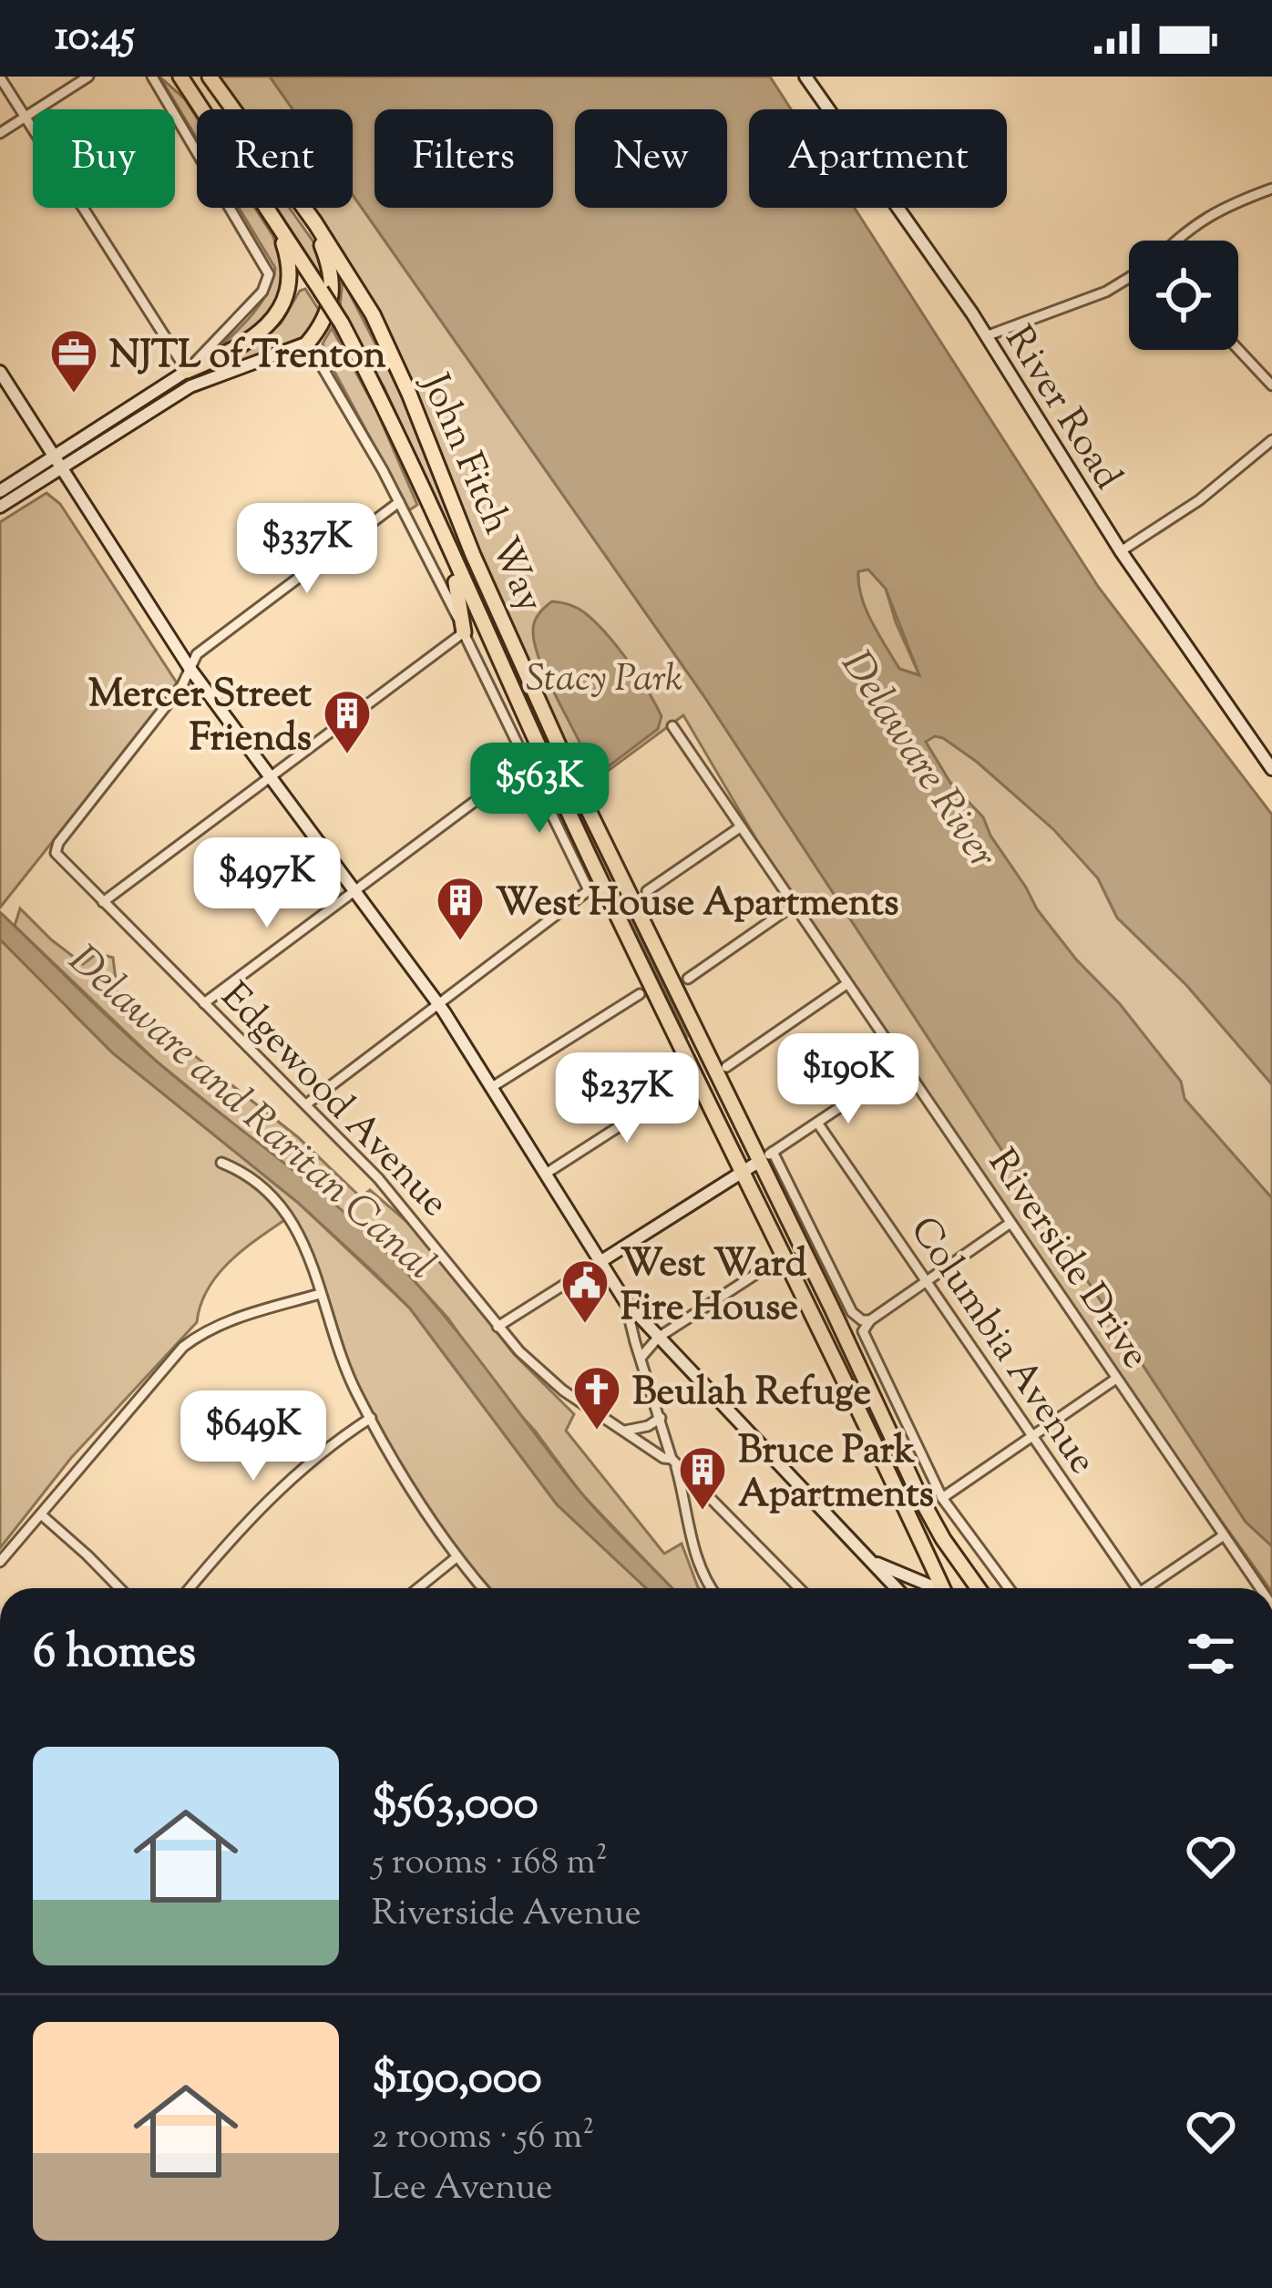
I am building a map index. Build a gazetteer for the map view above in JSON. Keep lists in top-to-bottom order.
{
  "streets": {
    "highway": ["John Fitch Way"],
    "main road": ["River Road"],
    "street": ["Edgewood Avenue", "Riverside Drive", "Columbia Avenue"]
  },
  "water": ["Delaware River", "Delaware and Raritan Canal"],
  "parks": ["Stacy Park"],
  "places": {
    "office": ["NJTL of Trenton"],
    "building": ["Mercer Street Friends", "West House Apartments", "Bruce Park Apartments"],
    "public building": ["West Ward Fire House"],
    "church": ["Beulah Refuge"]
  },
  "page": {
    "status": "10:45",
    "chip": [
      "Buy",
      "Rent",
      "Filters",
      "New",
      "Apartment"
    ],
    "price": [
      "$337K",
      "$563K",
      "$497K",
      "$190K",
      "$237K",
      "$649K"
    ],
    "heading": "6 homes",
    "list": [
      {
        "name": "$563,000",
        "note": "5 rooms · 168 m² · Riverside Avenue"
      },
      {
        "name": "$190,000",
        "note": "2 rooms · 56 m² · Lee Avenue"
      }
    ]
  }
}
